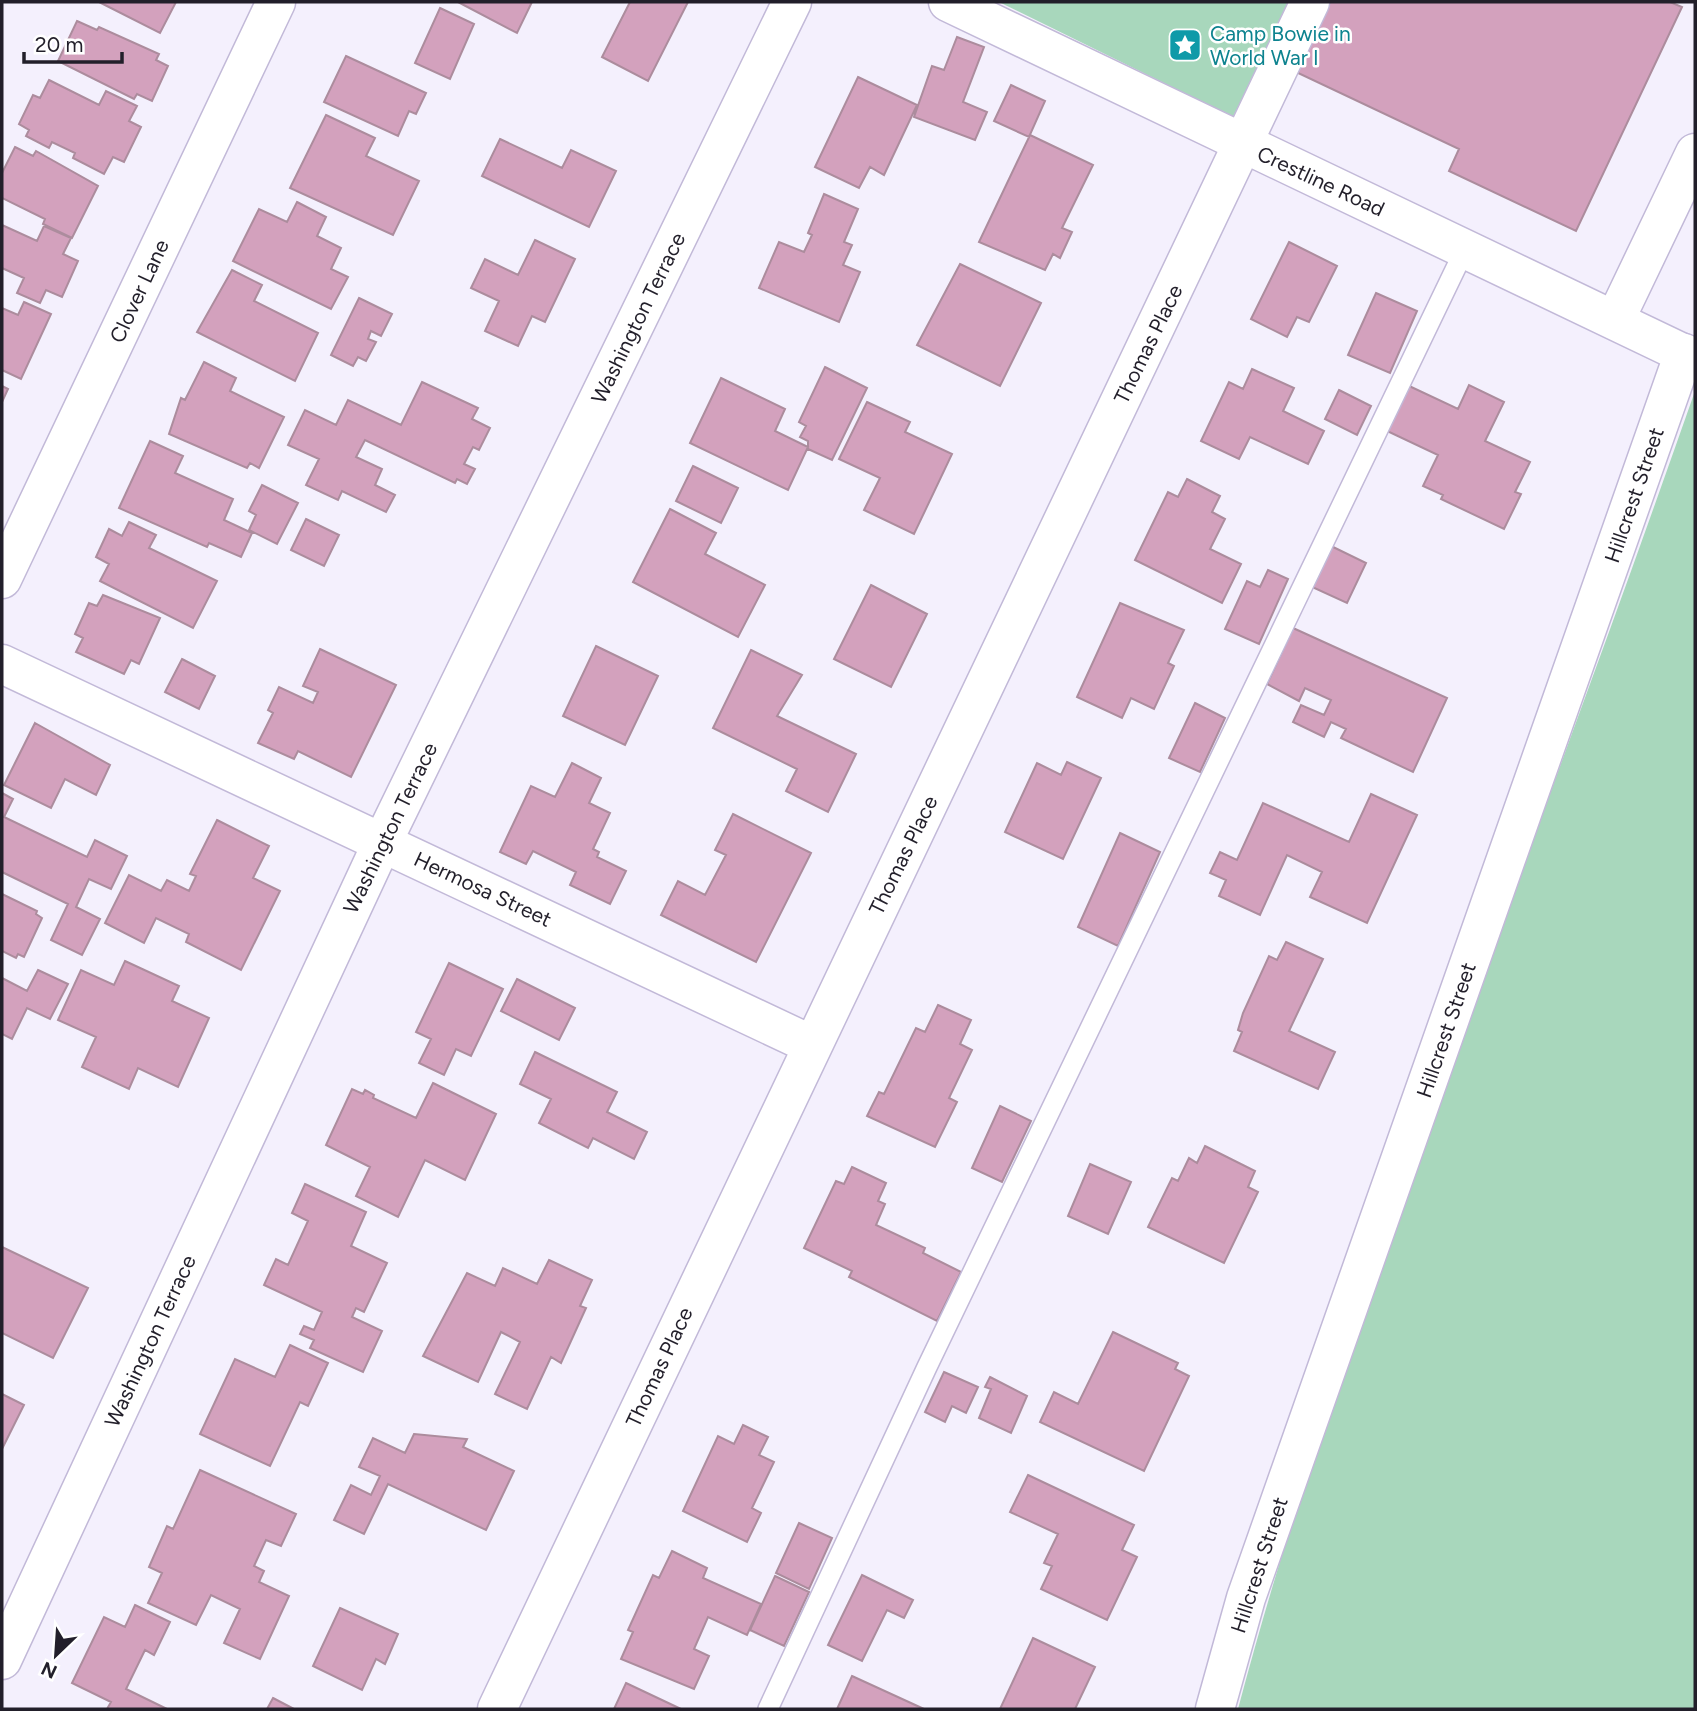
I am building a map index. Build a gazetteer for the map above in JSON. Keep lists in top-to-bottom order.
{
  "streets": {
    "street": [
      "Crestline Road",
      "Clover Lane",
      "Washington Terrace",
      "Thomas Place",
      "Hillcrest Street",
      "Hermosa Street"
    ]
  },
  "crossings": [
    ["Crestline Road", "Thomas Place"],
    ["Crestline Road", "Hillcrest Street"],
    ["Washington Terrace", "Hermosa Street"],
    ["Thomas Place", "Hermosa Street"]
  ],
  "places": {
    "place": ["Camp Bowie in World War I"]
  },
  "scale_bar": "20 m",
  "north": "bottom left"
}
